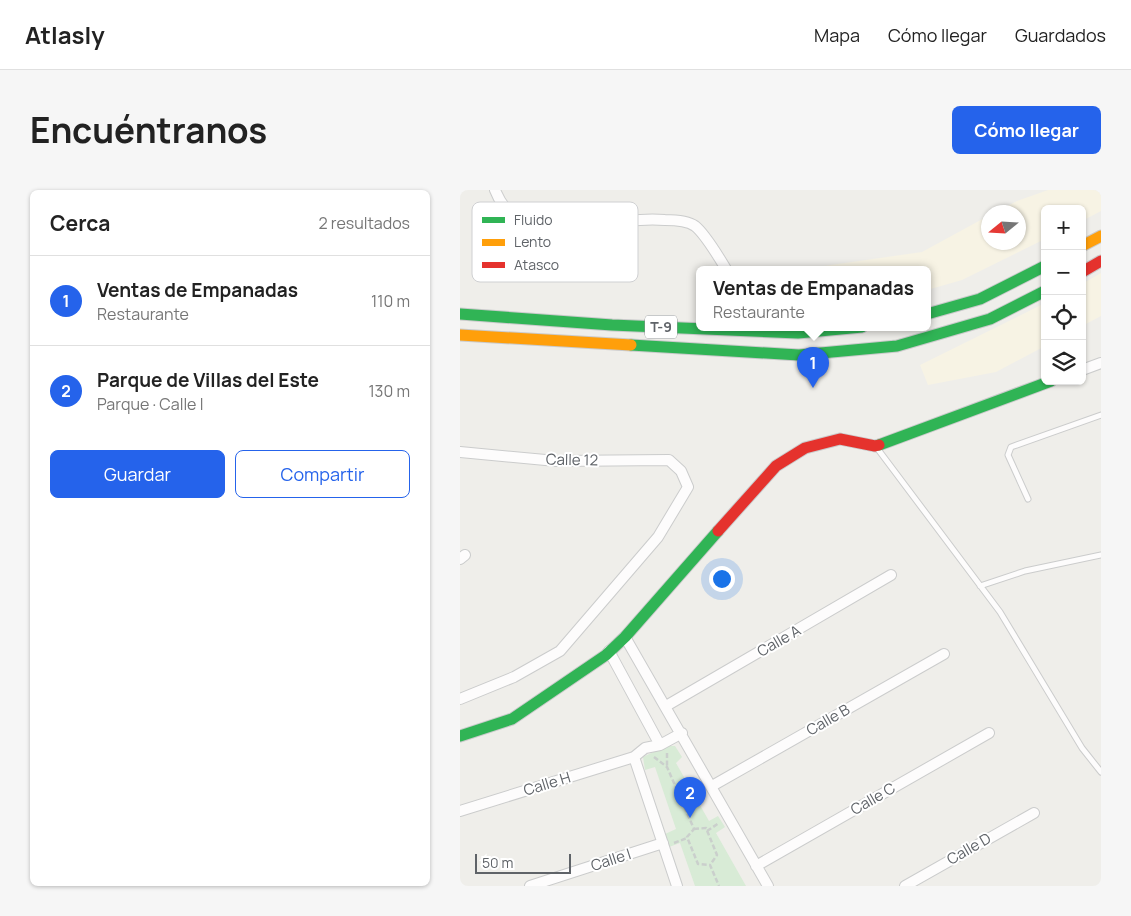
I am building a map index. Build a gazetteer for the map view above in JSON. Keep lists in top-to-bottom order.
{
  "streets": {
    "main road": ["T-9"],
    "street": [
      "Calle 12",
      "Calle A",
      "Calle B",
      "Calle H",
      "Calle C",
      "Calle D",
      "Calle I"
    ]
  },
  "legend": ["Fluido", "Lento", "Atasco"],
  "scale_bar": "50 m",
  "north": "left",
  "page": {
    "header": "Atlasly",
    "nav": ["Mapa", "Cómo llegar", "Guardados"],
    "title": "Encuéntranos",
    "buttons": [
      "Cómo llegar",
      ["Guardar", "Compartir"]
    ],
    "heading": ["Cerca", "2 resultados"],
    "map_buttons": ["+", "−"],
    "list": [
      {
        "mark": "1",
        "name": "Ventas de Empanadas",
        "note": "Restaurante",
        "value": "110 m"
      },
      {
        "mark": "2",
        "name": "Parque de Villas del Este",
        "note": "Parque · Calle I",
        "value": "130 m"
      }
    ],
    "popup": ["Ventas de Empanadas", "Restaurante"],
    "pins": ["1", "2"],
    "scale": "50 m"
  }
}
